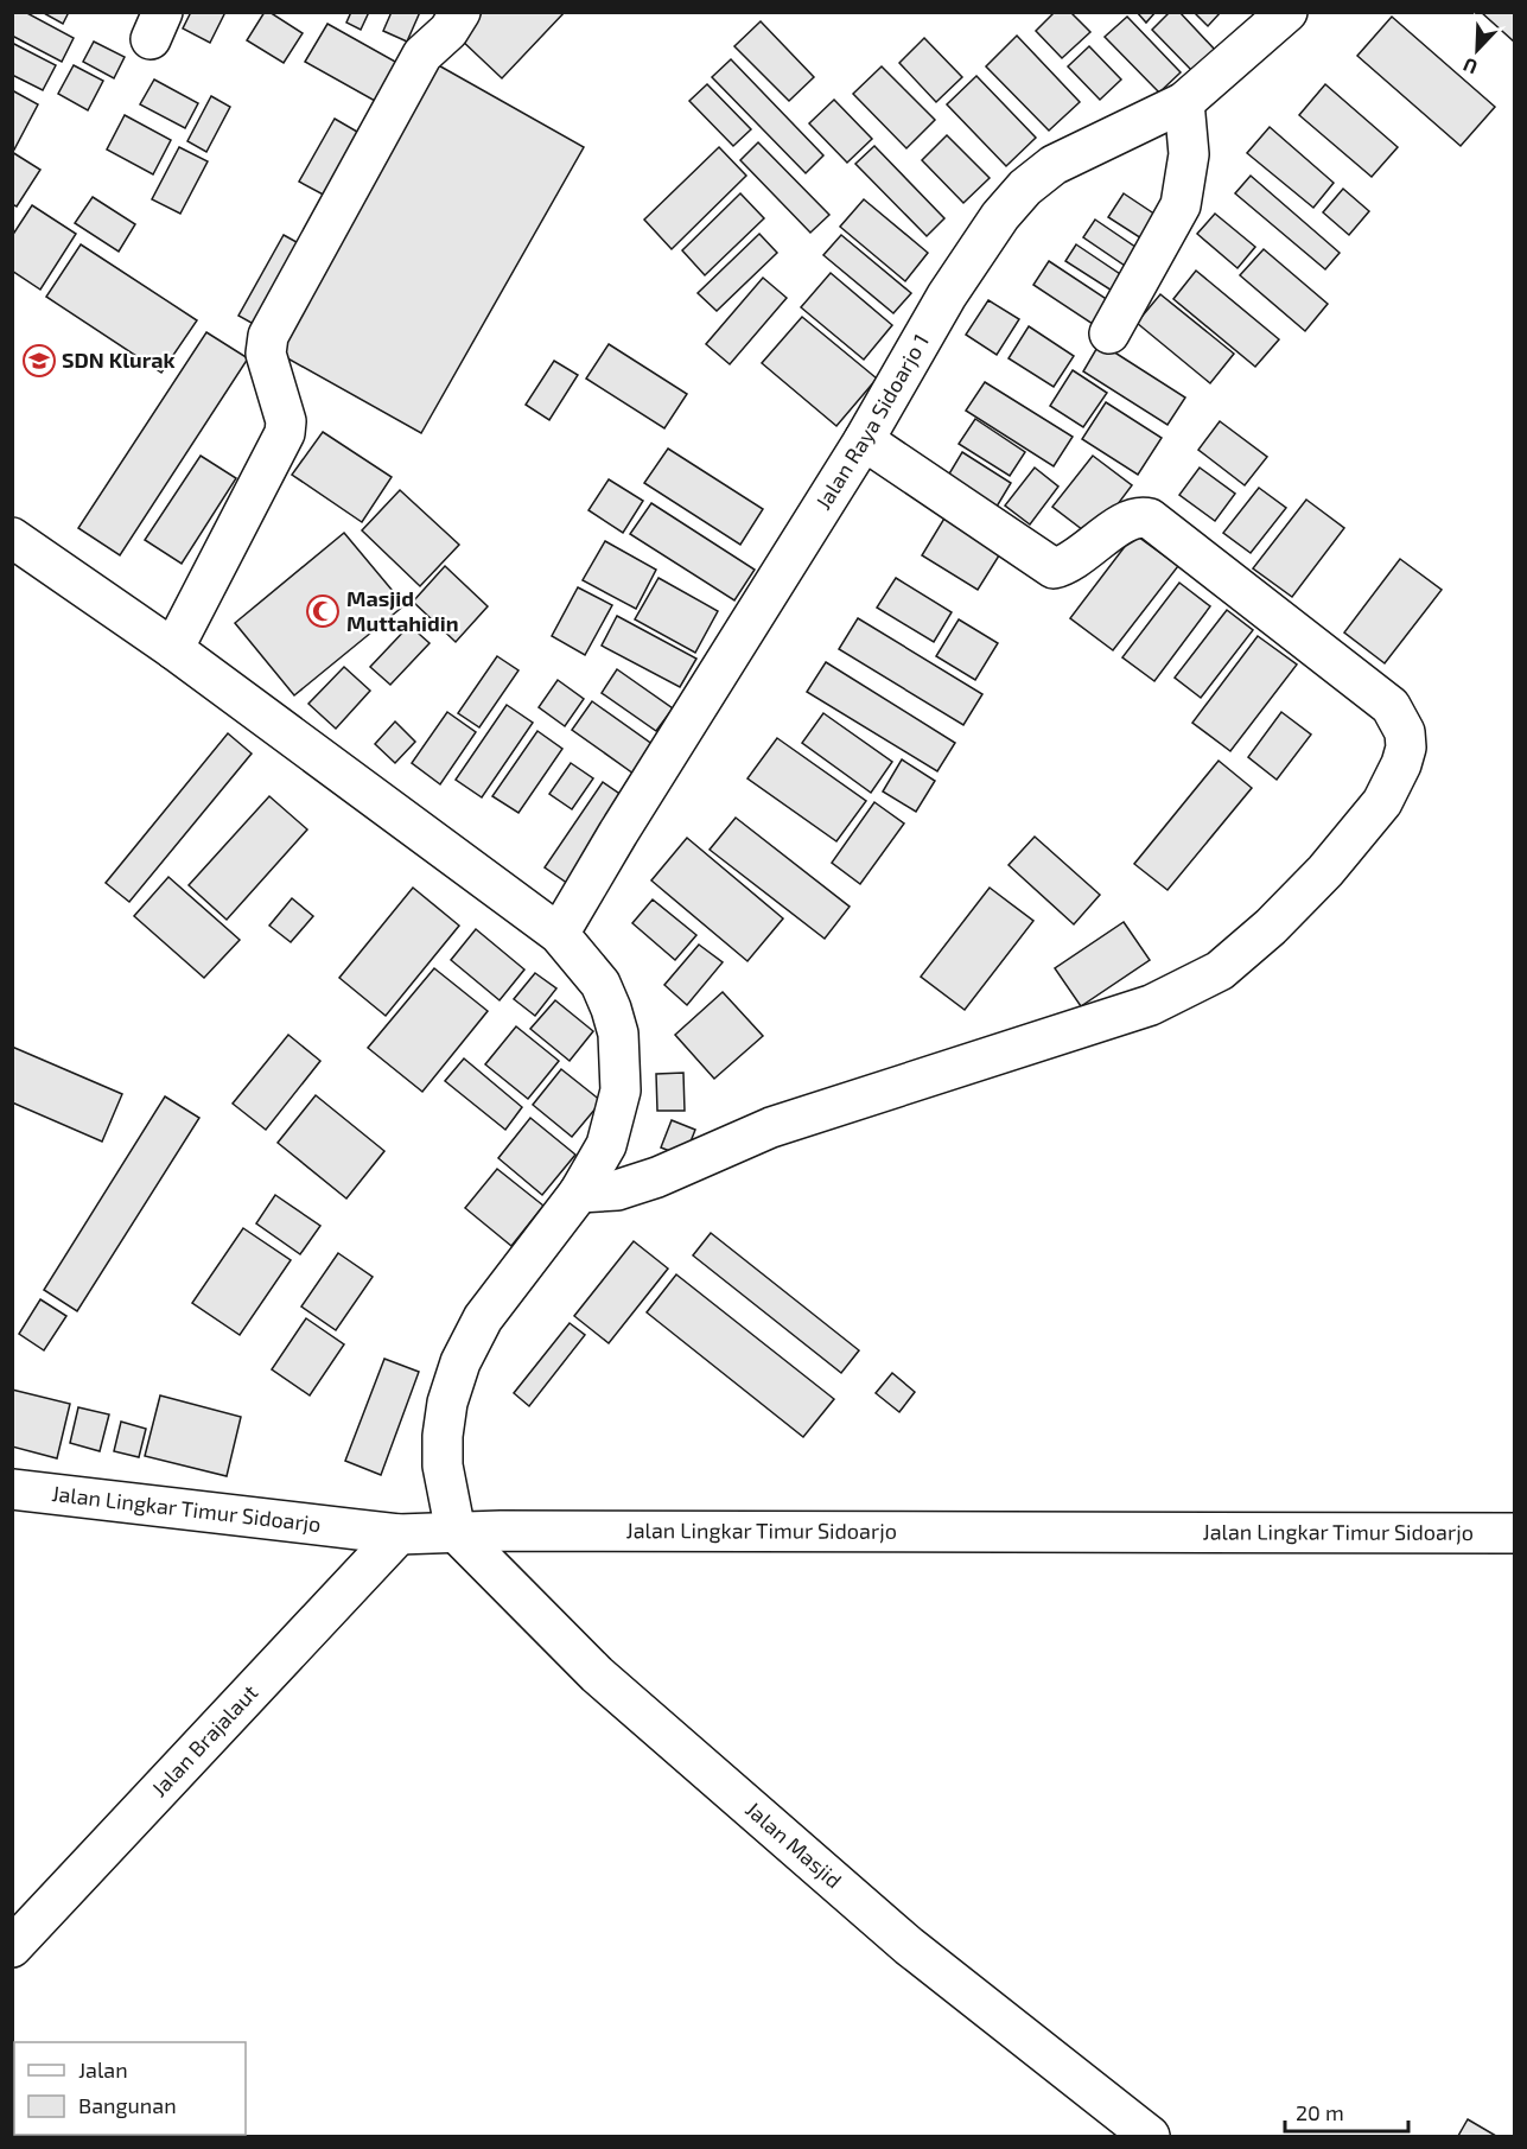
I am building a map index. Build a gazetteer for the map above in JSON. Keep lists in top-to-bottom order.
{
  "streets": {
    "street": [
      "Jalan Raya Sidoarjo 1",
      "Jalan Lingkar Timur Sidoarjo",
      "Jalan Brajalaut",
      "Jalan Masjid"
    ]
  },
  "crossings": [
    ["Jalan Lingkar Timur Sidoarjo", "Jalan Brajalaut"],
    ["Jalan Lingkar Timur Sidoarjo", "Jalan Masjid"]
  ],
  "places": {
    "school or university": ["SDN Klurak"],
    "mosque": ["Masjid Muttahidin"]
  },
  "legend": ["Jalan", "Bangunan"],
  "scale_bar": "20 m",
  "north": "bottom left"
}
